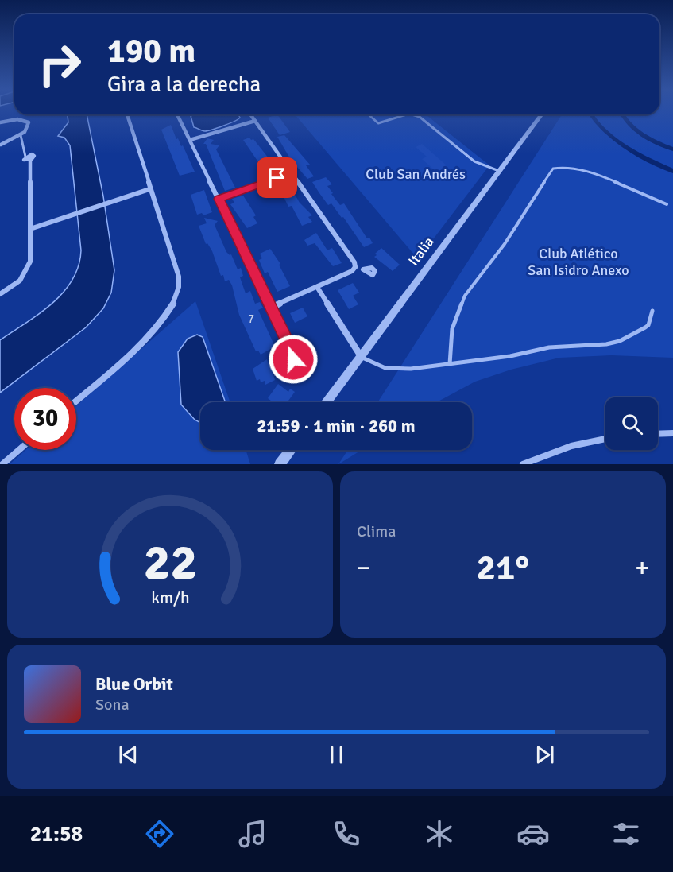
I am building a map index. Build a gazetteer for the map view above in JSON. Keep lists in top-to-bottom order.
{
  "streets": {
    "street": ["Italia"]
  },
  "parks": ["Club San Andrés", "Club Atlético San Isidro Anexo"],
  "house_numbers": ["7"],
  "page": {
    "turn": ["190 m", "Gira a la derecha"],
    "limit": "30",
    "trip": "21:59 · 1 min · 260 m",
    "tile": "Clima",
    "heat": ["−", "21°", "+"],
    "song": ["Blue Orbit", "Sona"],
    "tabs": "21:58",
    "gauge": ["22", "km/h"]
  }
}
